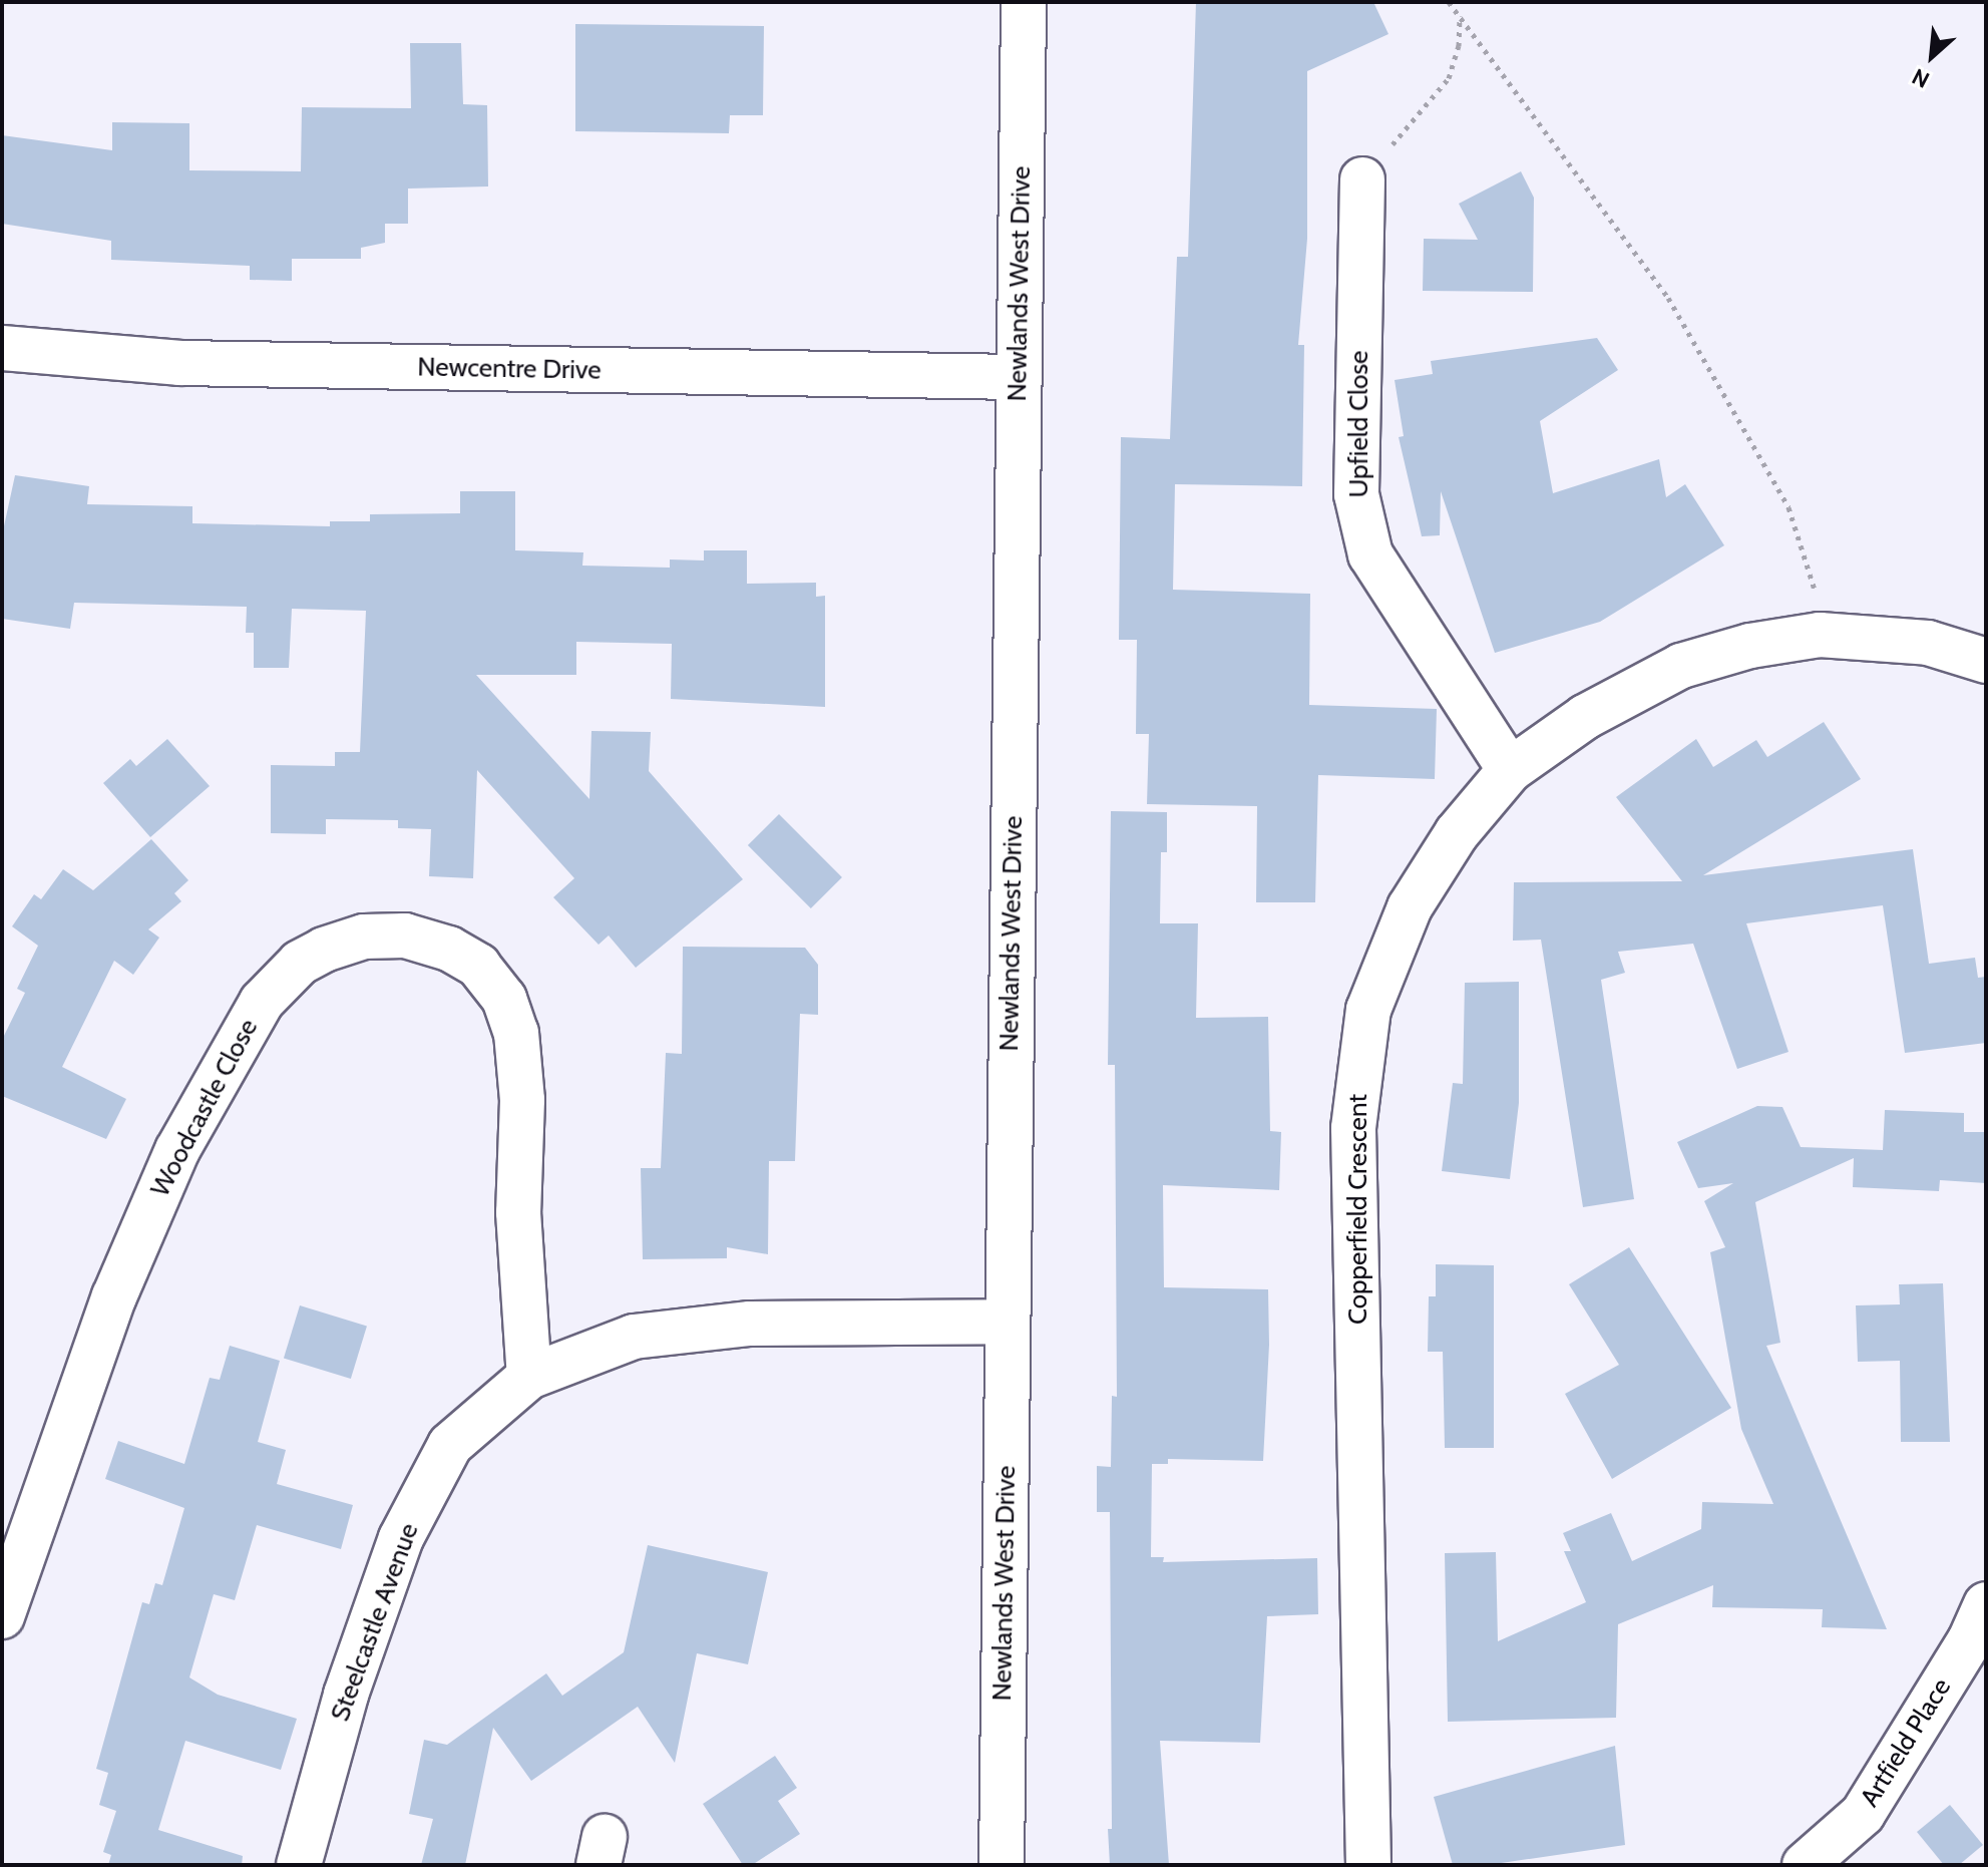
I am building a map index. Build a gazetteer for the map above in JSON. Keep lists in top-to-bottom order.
{
  "streets": {
    "street": [
      "Newlands West Drive",
      "Newcentre Drive",
      "Upfield Close",
      "Woodcastle Close",
      "Copperfield Crescent",
      "Steelcastle Avenue",
      "Artfield Place"
    ]
  },
  "crossings": [
    ["Newlands West Drive", "Newcentre Drive"],
    ["Newlands West Drive", "Steelcastle Avenue"],
    ["Upfield Close", "Copperfield Crescent"],
    ["Woodcastle Close", "Steelcastle Avenue"]
  ],
  "north": "bottom left"
}
